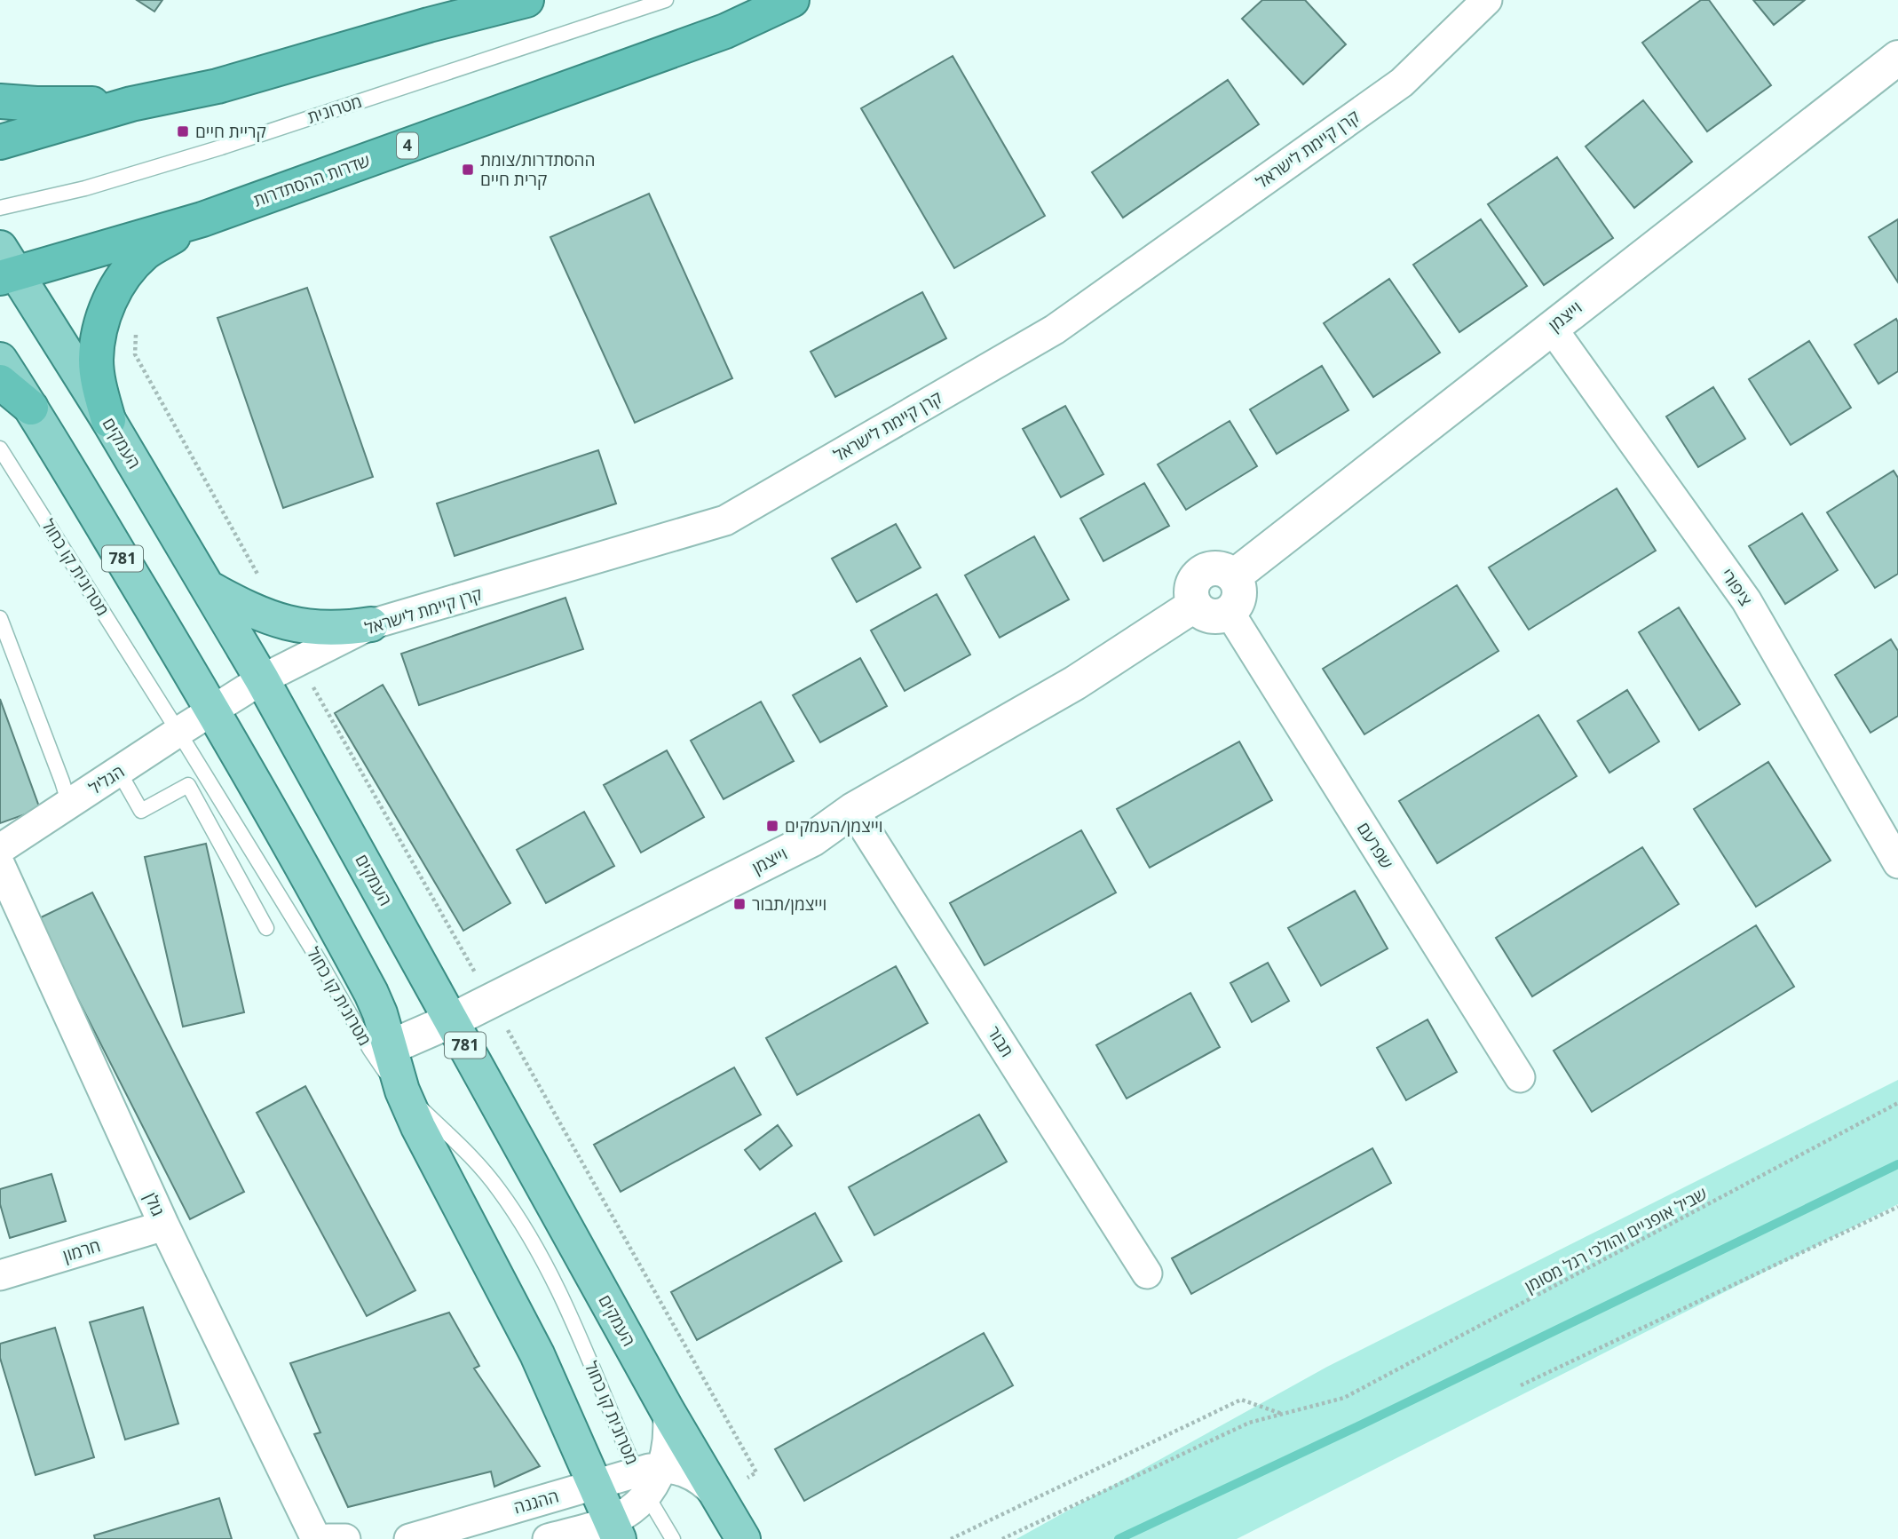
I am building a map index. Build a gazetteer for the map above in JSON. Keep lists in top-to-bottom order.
{
  "streets": {
    "highway": ["4", "שדרות ההסתדרות"],
    "main road": ["העמקים", "781"],
    "street": [
      "קרן קיימת לישראל",
      "וייצמן",
      "ציפורי",
      "הגליל",
      "שפרעם",
      "תבור",
      "גולן",
      "חרמון",
      "ההגנה"
    ],
    "lane": ["מטרונית", "מטרונית קו כחול"],
    "path": ["שביל אופניים והולכי רגל מסומן"]
  },
  "crossings": [
    ["קרן קיימת לישראל", "העמקים"],
    ["קרן קיימת לישראל", "781"],
    ["קרן קיימת לישראל", "הגליל"],
    ["שדרות ההסתדרות", "העמקים"],
    ["וייצמן", "העמקים"],
    ["וייצמן", "781"],
    ["וייצמן", "ציפורי"],
    ["וייצמן", "שפרעם"],
    ["וייצמן", "תבור"],
    ["העמקים", "781"],
    ["781", "מטרונית קו כחול"],
    ["781", "הגליל"],
    ["781", "ההגנה"],
    ["מטרונית קו כחול", "הגליל"],
    ["מטרונית קו כחול", "ההגנה"],
    ["גולן", "חרמון"]
  ],
  "places": {
    "transit": [
      "קריית חיים",
      "ההסתדרות/צומת קרית חיים",
      "וייצמן/העמקים",
      "וייצמן/תבור"
    ]
  }
}
